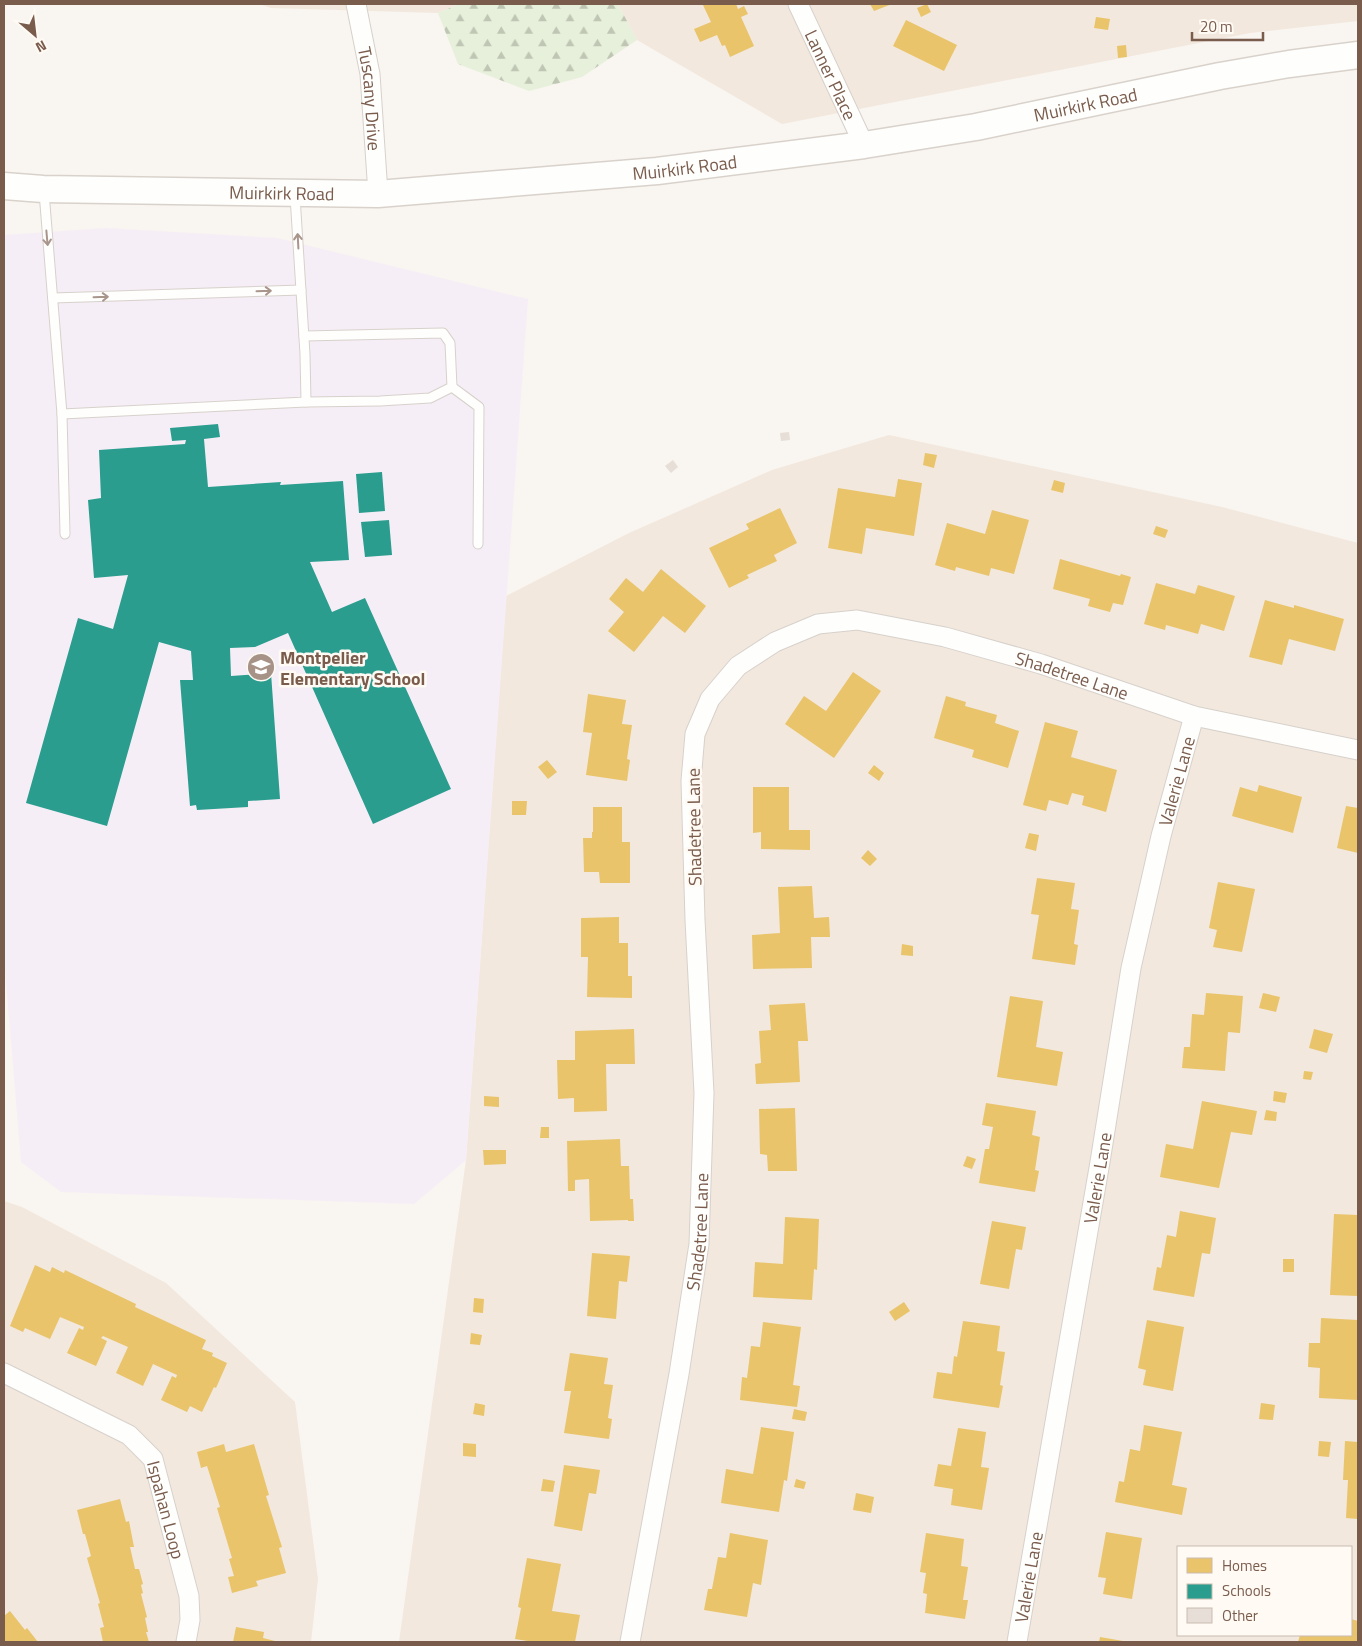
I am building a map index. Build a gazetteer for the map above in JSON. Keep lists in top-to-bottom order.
{
  "streets": {
    "main road": ["Muirkirk Road"],
    "street": [
      "Lanner Place",
      "Tuscany Drive",
      "Shadetree Lane",
      "Valerie Lane",
      "Ispahan Loop"
    ]
  },
  "crossings": [
    ["Lanner Place", "Muirkirk Road"],
    ["Tuscany Drive", "Muirkirk Road"],
    ["Shadetree Lane", "Valerie Lane"]
  ],
  "places": {
    "school or university": ["Montpelier Elementary School"]
  },
  "legend": ["Homes", "Schools", "Other"],
  "scale_bar": "20 m",
  "north": "bottom right"
}
